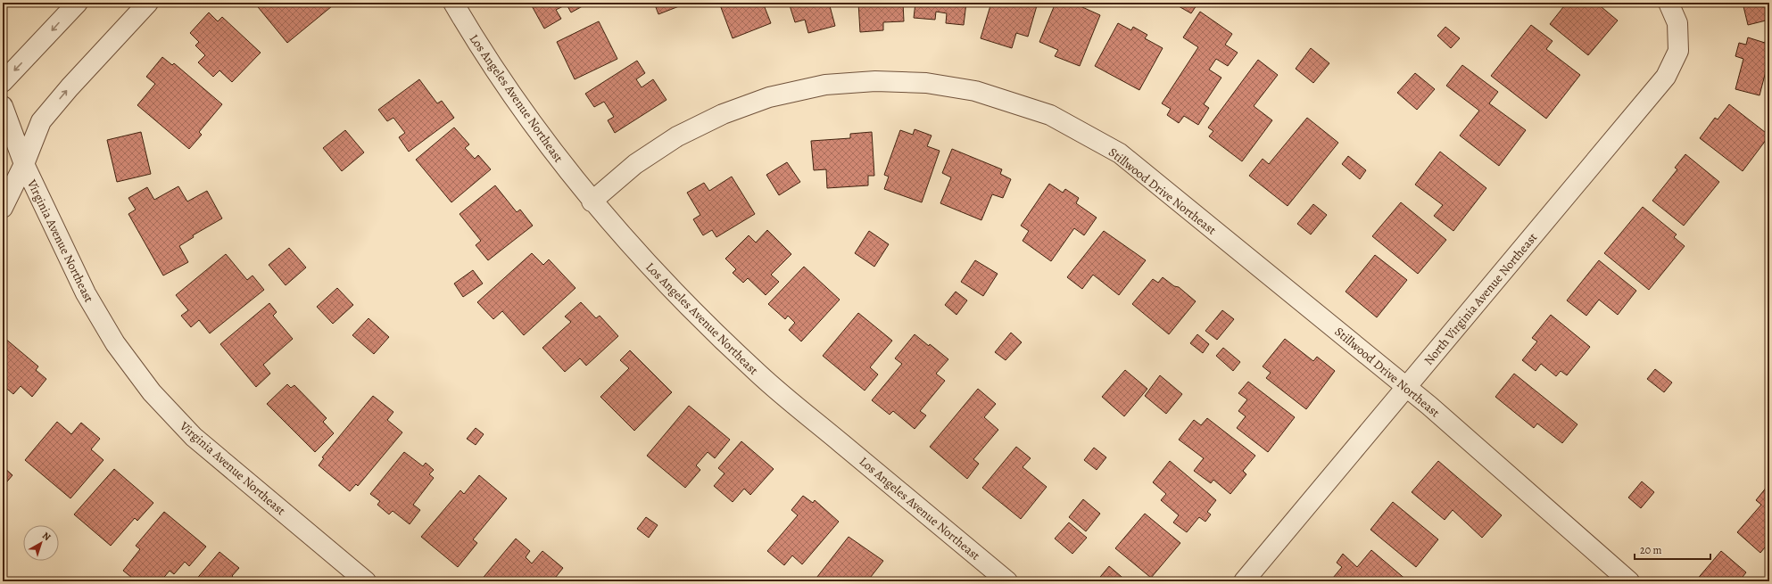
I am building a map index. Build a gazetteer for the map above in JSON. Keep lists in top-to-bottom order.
{
  "streets": {
    "street": [
      "Los Angeles Avenue Northeast",
      "Stillwood Drive Northeast",
      "Virginia Avenue Northeast",
      "North Virginia Avenue Northeast"
    ]
  },
  "crossings": [
    ["Los Angeles Avenue Northeast", "Stillwood Drive Northeast"],
    ["Stillwood Drive Northeast", "North Virginia Avenue Northeast"]
  ],
  "scale_bar": "20 m",
  "north": "top right"
}
